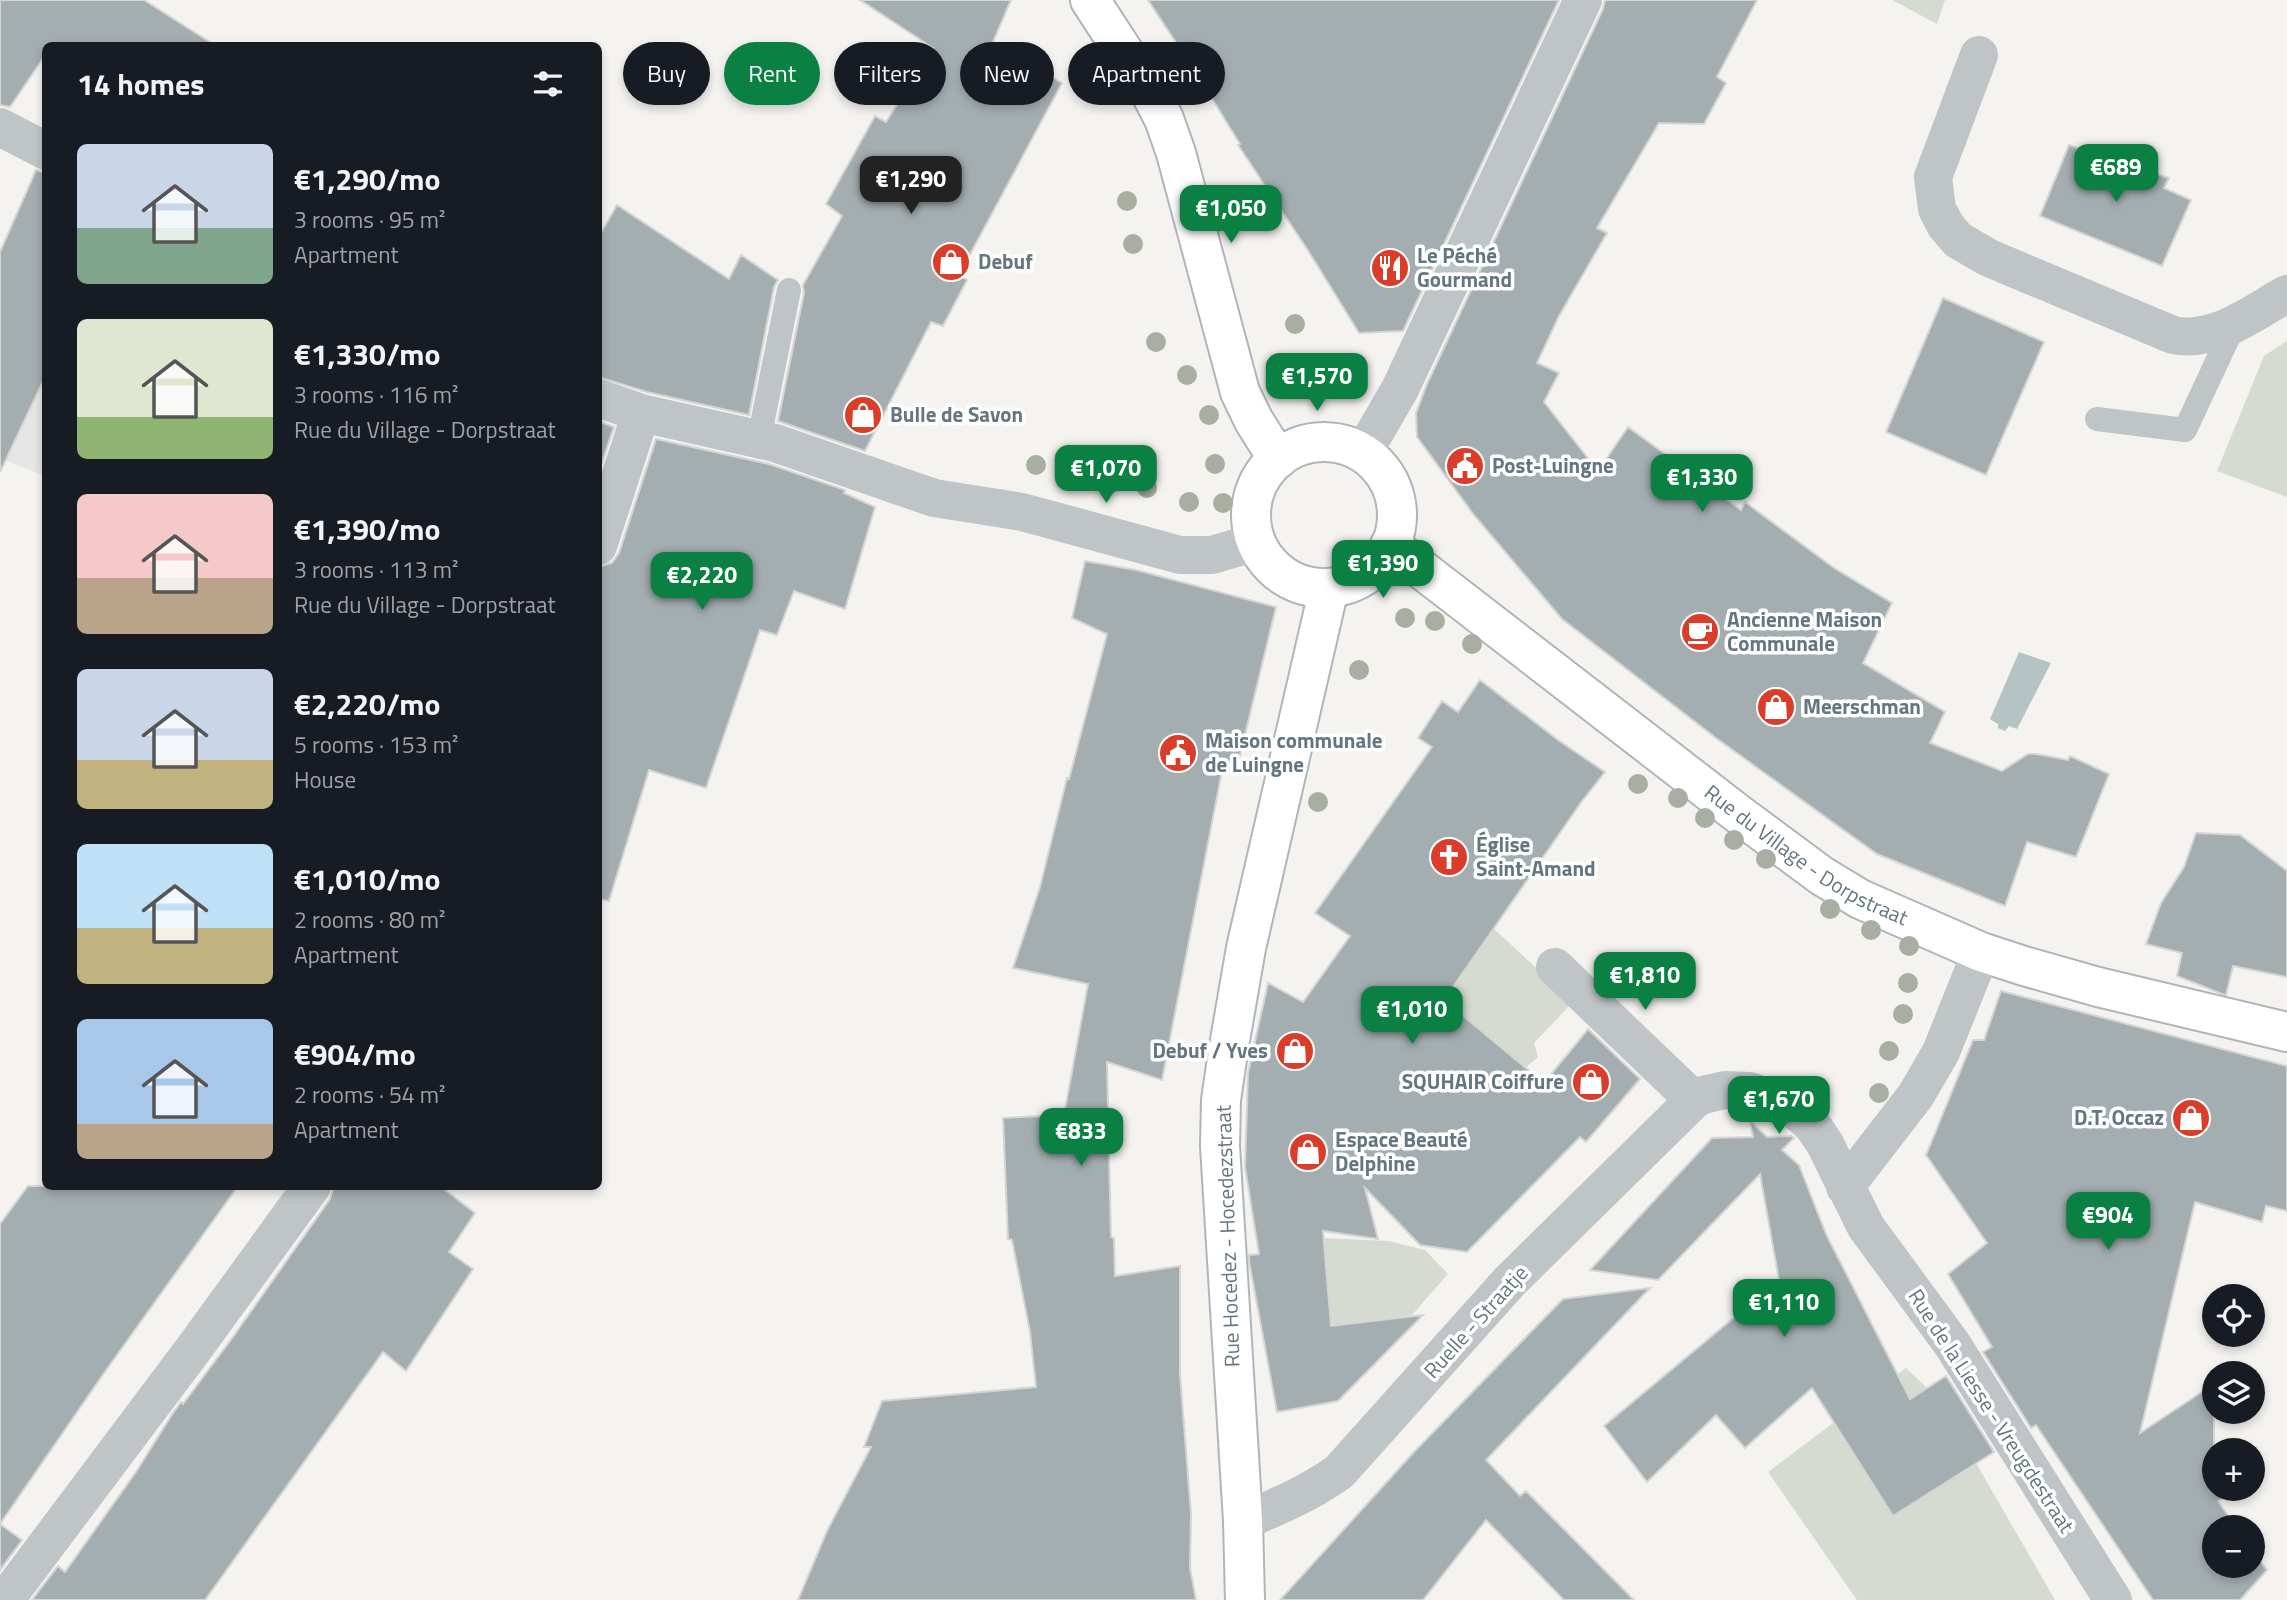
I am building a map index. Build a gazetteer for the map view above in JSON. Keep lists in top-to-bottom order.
{
  "streets": {
    "street": [
      "Rue du Village - Dorpstraat",
      "Rue Hocedez - Hocedezstraat",
      "Ruelle - Straatje",
      "Rue de la Liesse - Vreugdestraat"
    ]
  },
  "crossings": [
    ["Rue du Village - Dorpstraat", "Rue Hocedez - Hocedezstraat"],
    ["Rue Hocedez - Hocedezstraat", "Ruelle - Straatje"],
    ["Ruelle - Straatje", "Rue de la Liesse - Vreugdestraat"]
  ],
  "places": {
    "shop": [
      "Debuf",
      "Bulle de Savon",
      "Meerschman",
      "Debuf / Yves",
      "SQUHAIR Coiffure",
      "D.T. Occaz",
      "Espace Beauté Delphine"
    ],
    "restaurant": ["Le Péché Gourmand"],
    "public building": ["Post-Luingne", "Maison communale de Luingne"],
    "cafe": ["Ancienne Maison Communale"],
    "church": ["Église Saint-Amand"]
  },
  "page": {
    "chip": [
      "Buy",
      "Rent",
      "Filters",
      "New",
      "Apartment"
    ],
    "heading": "14 homes",
    "list": [
      {
        "name": "€1,290/mo",
        "note": "3 rooms · 95 m² · Apartment"
      },
      {
        "name": "€1,330/mo",
        "note": "3 rooms · 116 m² · Rue du Village - Dorpstraat"
      },
      {
        "name": "€1,390/mo",
        "note": "3 rooms · 113 m² · Rue du Village - Dorpstraat"
      },
      {
        "name": "€2,220/mo",
        "note": "5 rooms · 153 m² · House"
      },
      {
        "name": "€1,010/mo",
        "note": "2 rooms · 80 m² · Apartment"
      },
      {
        "name": "€904/mo",
        "note": "2 rooms · 54 m² · Apartment"
      }
    ],
    "price": [
      "€689",
      "€1,290",
      "€1,050",
      "€1,570",
      "€1,070",
      "€1,330",
      "€1,390",
      "€2,220",
      "€1,810",
      "€1,010",
      "€1,670",
      "€833",
      "€904",
      "€1,110"
    ],
    "map_buttons": ["+", "−"]
  }
}
